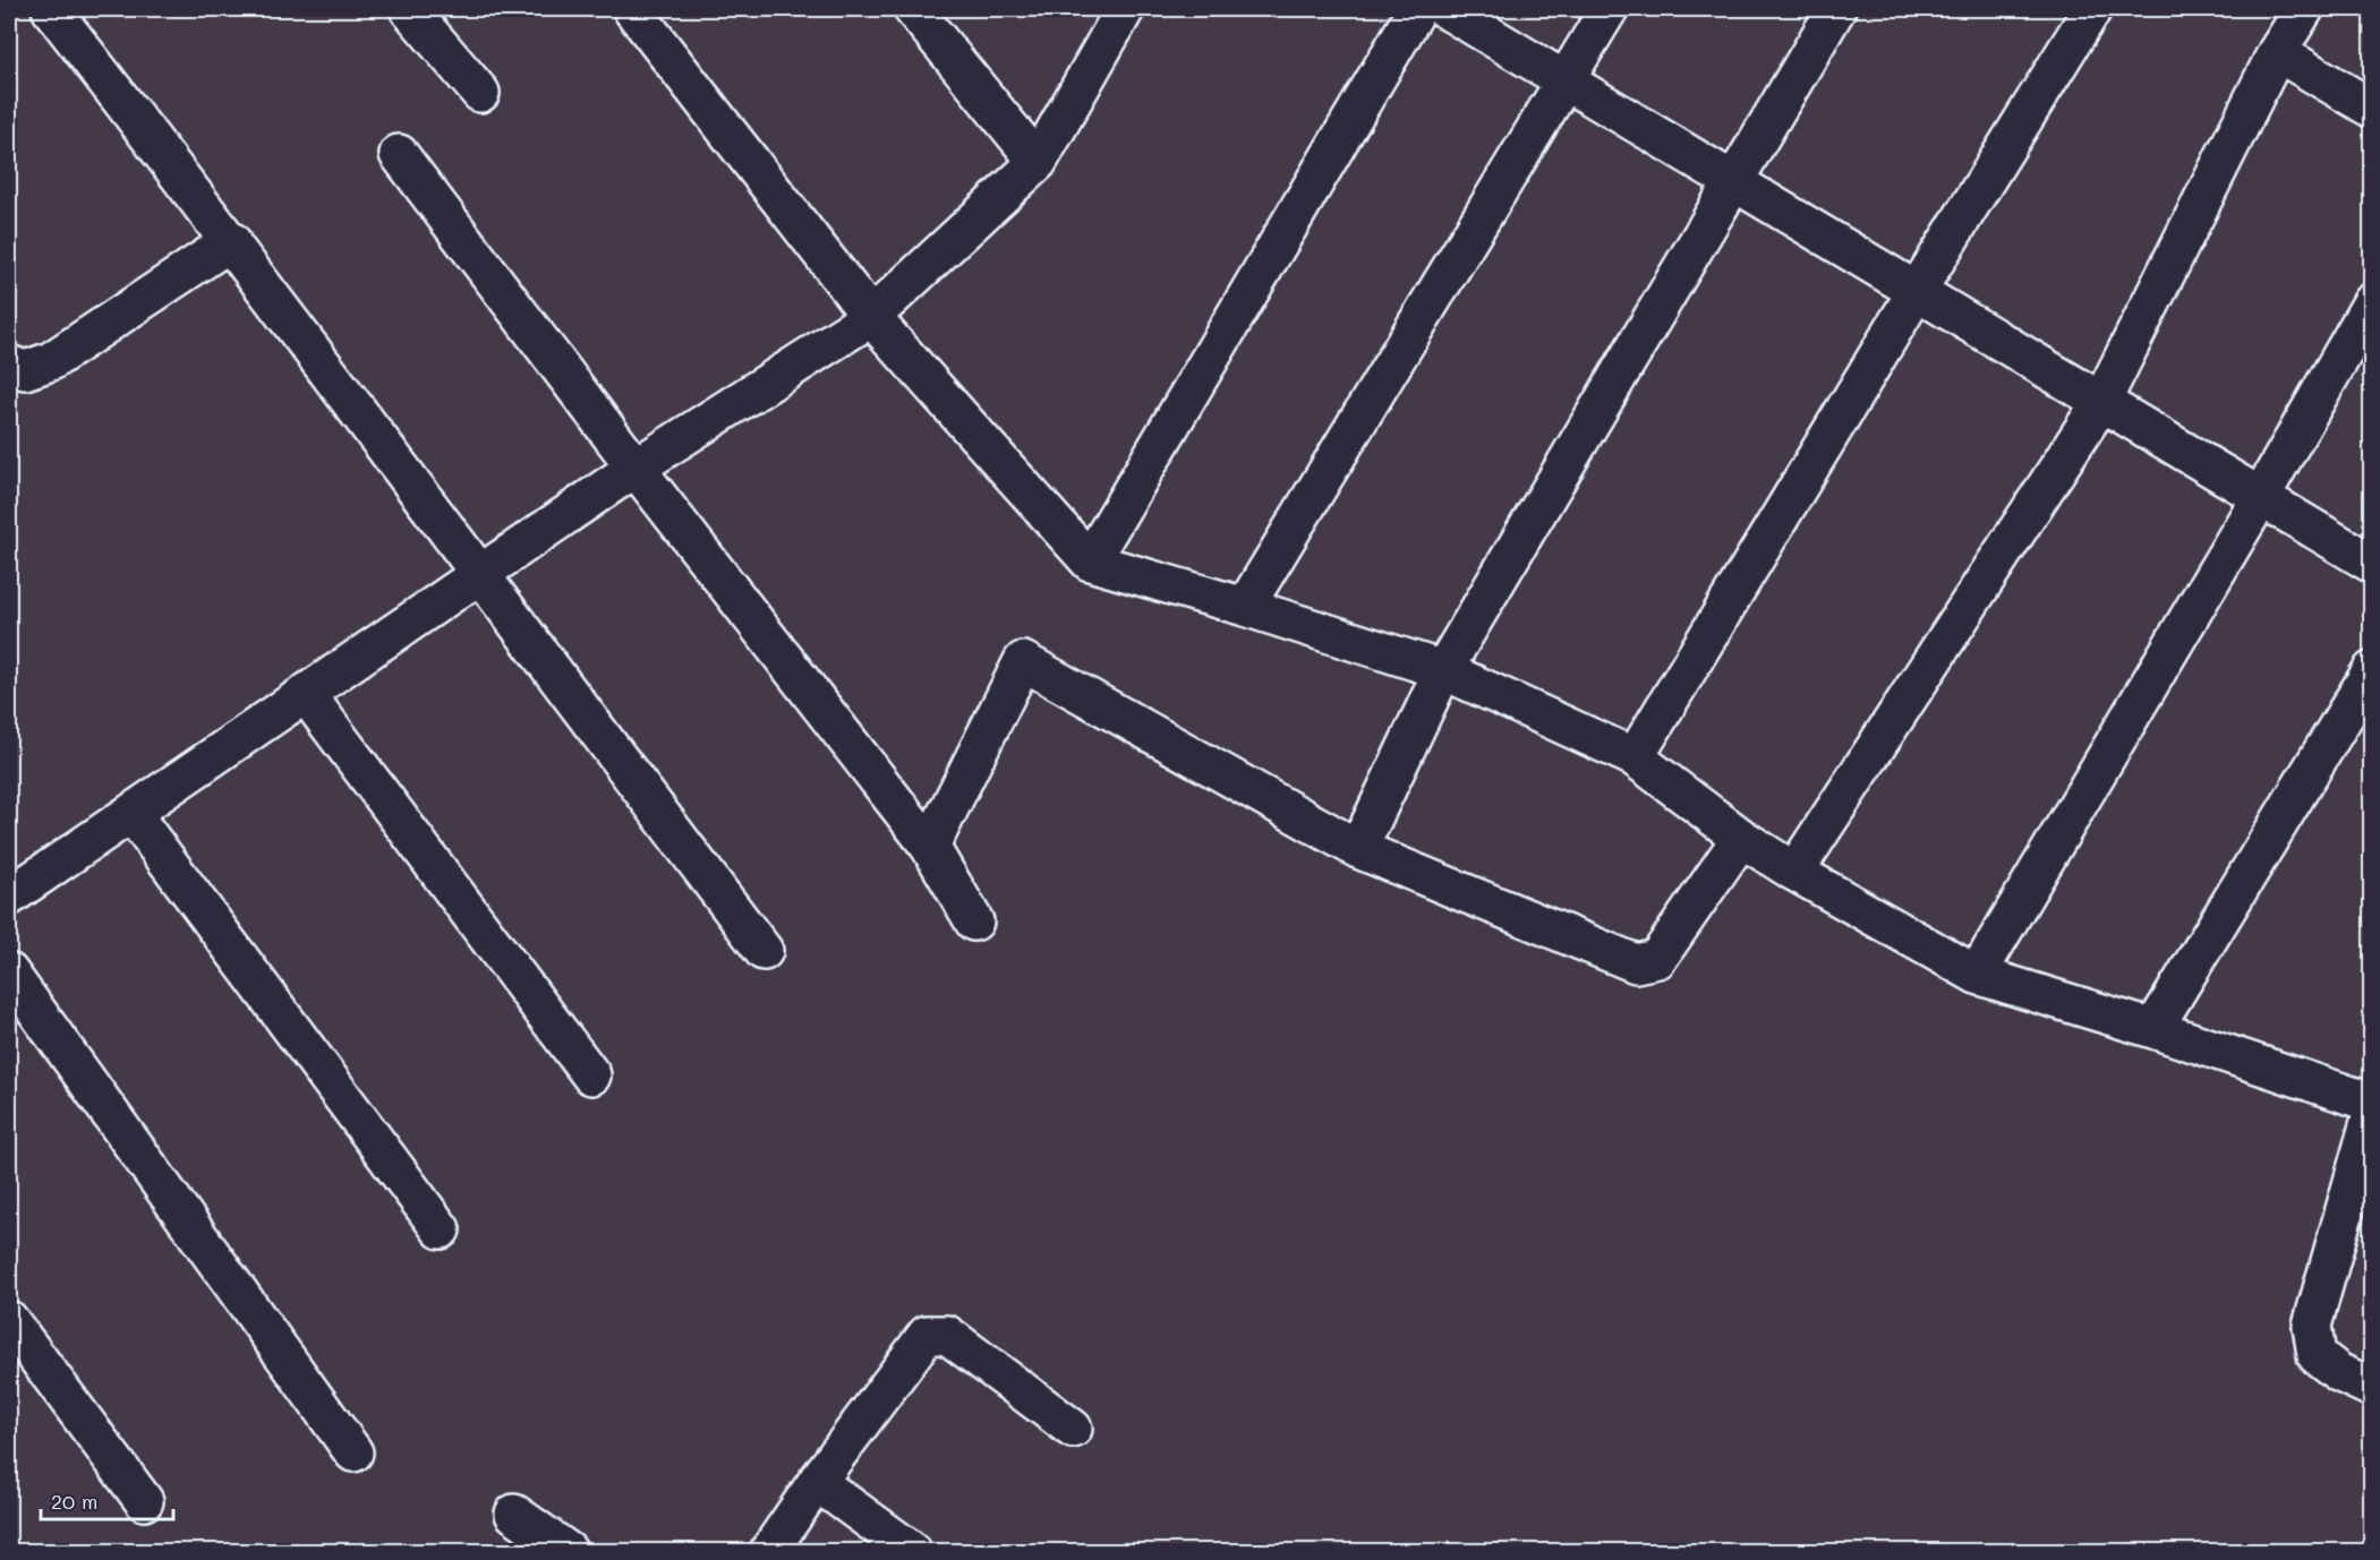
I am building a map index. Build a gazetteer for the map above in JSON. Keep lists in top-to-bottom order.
{
  "scale_bar": "20 m"
}
